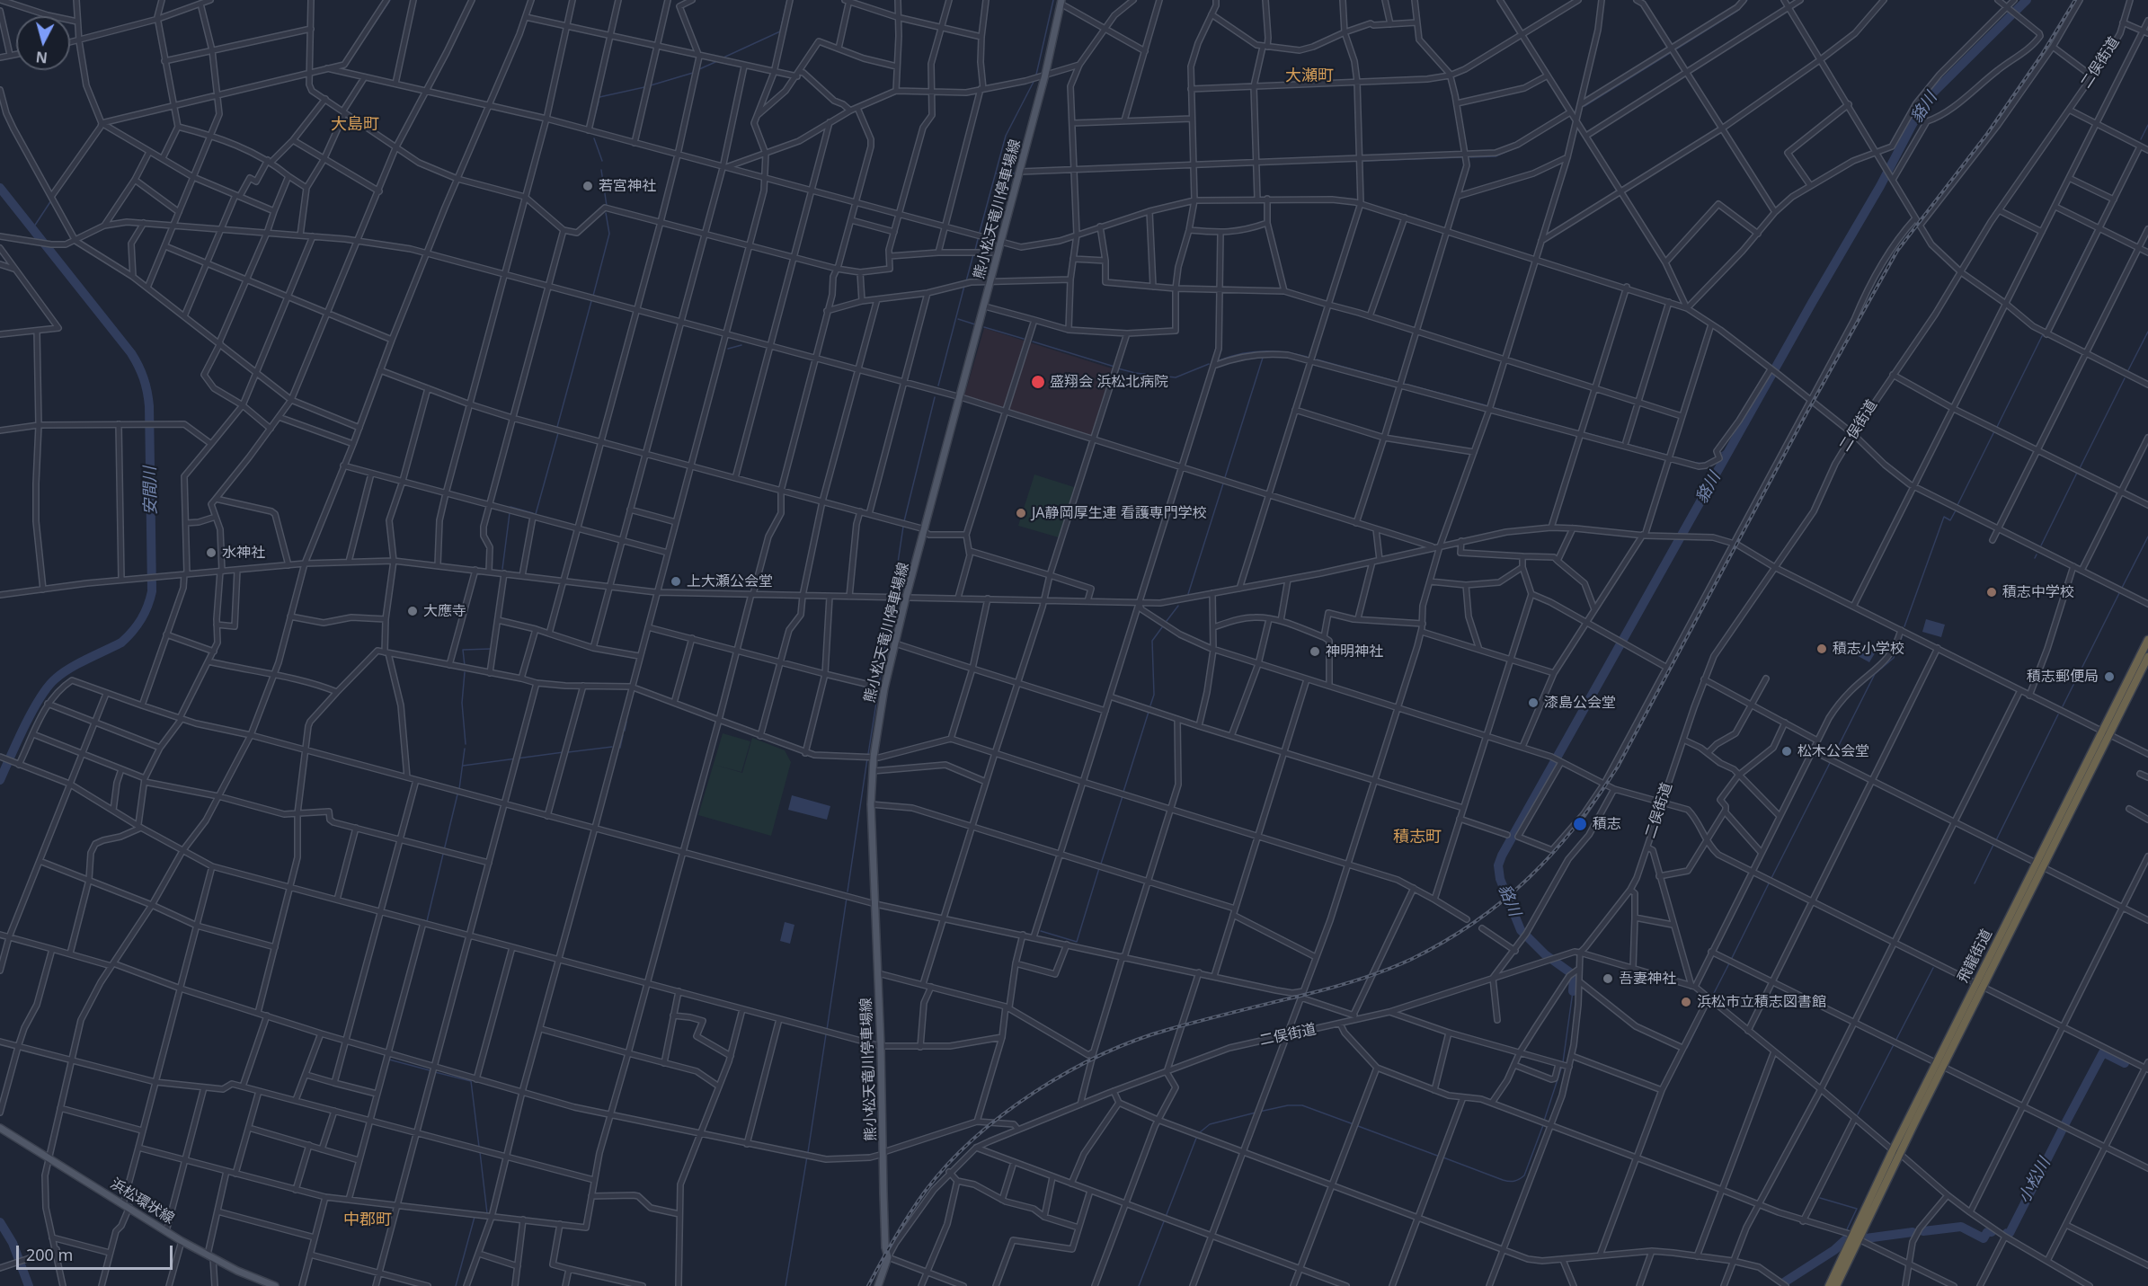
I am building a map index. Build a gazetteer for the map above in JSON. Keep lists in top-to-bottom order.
{
  "streets": {
    "highway": ["飛龍街道"],
    "main road": ["熊小松天竜川停車場線", "浜松環状線"],
    "street": ["二俣街道"]
  },
  "crossings": [
    ["二俣街道", "熊小松天竜川停車場線"]
  ],
  "districts": [
    "大瀬町",
    "大島町",
    "積志町",
    "中郡町"
  ],
  "water": ["貉川", "安間川", "小松川"],
  "places": [
    "若宮神社",
    "盛翔会 浜松北病院",
    "JA静岡厚生連 看護専門学校",
    "水神社",
    "上大瀬公会堂",
    "積志中学校",
    "大應寺",
    "積志小学校",
    "神明神社",
    "積志郵便局",
    "漆島公会堂",
    "松木公会堂",
    "積志",
    "吾妻神社",
    "浜松市立積志図書館"
  ],
  "scale_bar": "200 m",
  "north": "bottom"
}
